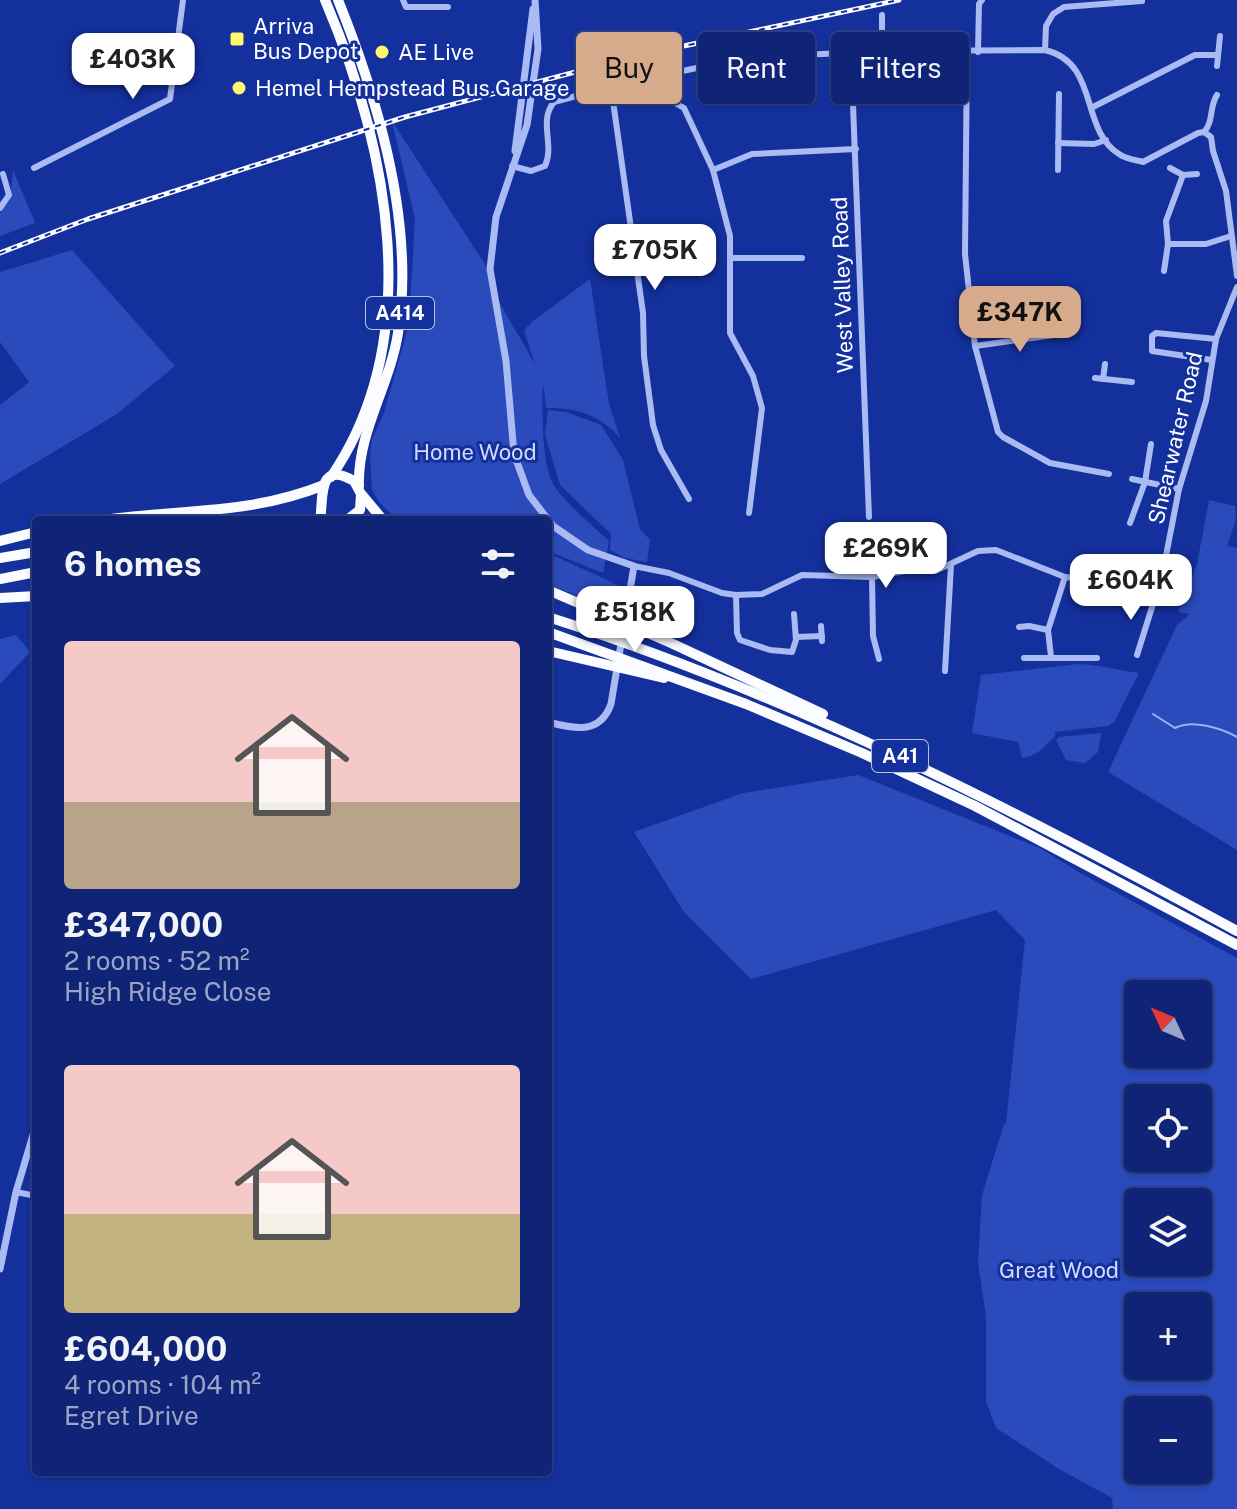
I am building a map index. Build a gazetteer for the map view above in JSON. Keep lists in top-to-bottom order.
{
  "streets": {
    "highway": ["A414", "A41"],
    "street": ["West Valley Road", "Shearwater Road"]
  },
  "parks": ["Home Wood", "Great Wood"],
  "places": {
    "transit": ["Arriva Bus Depot"],
    "other": ["AE Live", "Hemel Hempstead Bus Garage"]
  },
  "north": "top left",
  "page": {
    "chip": ["Buy", "Rent", "Filters"],
    "price": [
      "£403K",
      "£705K",
      "£347K",
      "£269K",
      "£604K",
      "£518K"
    ],
    "heading": "6 homes",
    "list": [
      {
        "name": "£347,000",
        "note": "2 rooms · 52 m² · High Ridge Close"
      },
      {
        "name": "£604,000",
        "note": "4 rooms · 104 m² · Egret Drive"
      }
    ],
    "map_buttons": ["+", "−"]
  }
}
